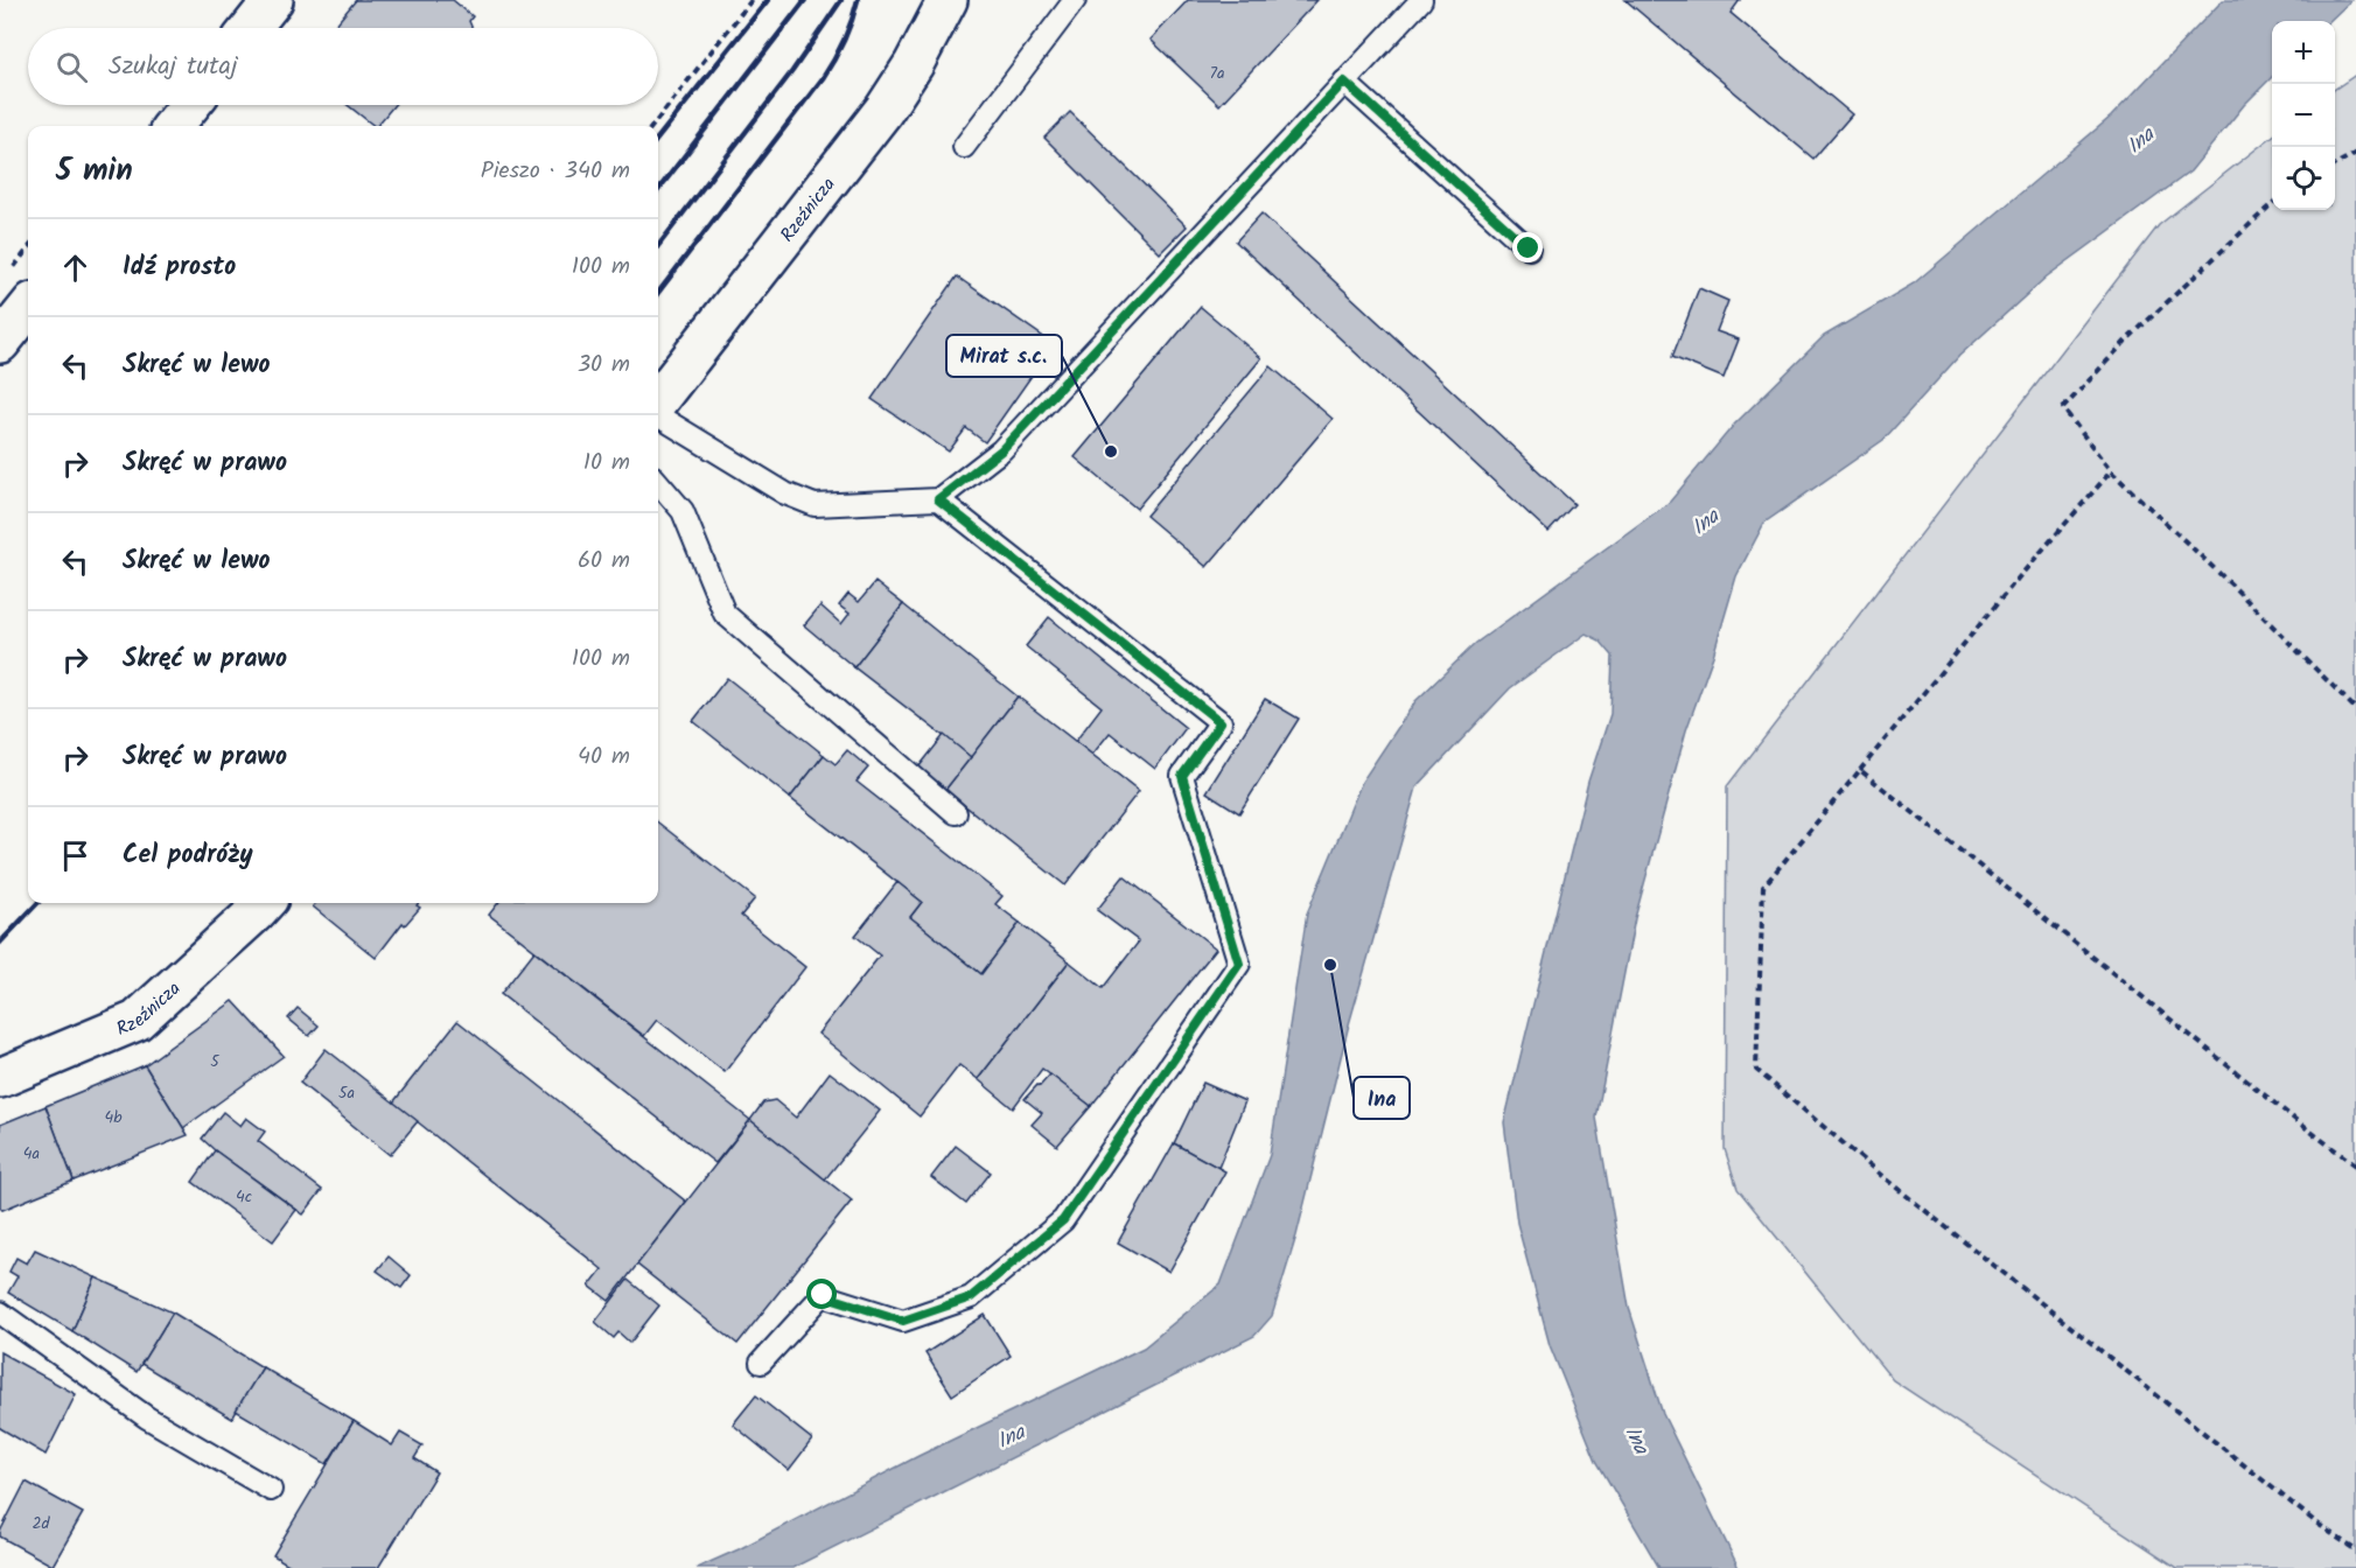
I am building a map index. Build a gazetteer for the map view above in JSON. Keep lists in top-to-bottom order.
{
  "streets": {
    "street": ["Rzeźnicza"]
  },
  "water": ["Ina"],
  "places": ["Mirat s.c.", "Ina"],
  "house_numbers": [
    "7a",
    "5",
    "5a",
    "4b",
    "4a",
    "4c",
    "2d"
  ],
  "page": {
    "map_buttons": ["+", "−"],
    "search": "Szukaj tutaj",
    "heading": ["5 min", "Pieszo · 340 m"],
    "list": [
      ["Idź prosto", "100 m"],
      ["Skręć w lewo", "30 m"],
      ["Skręć w prawo", "10 m"],
      ["Skręć w lewo", "60 m"],
      ["Skręć w prawo", "100 m"],
      ["Skręć w prawo", "40 m"],
      "Cel podróży"
    ]
  }
}
